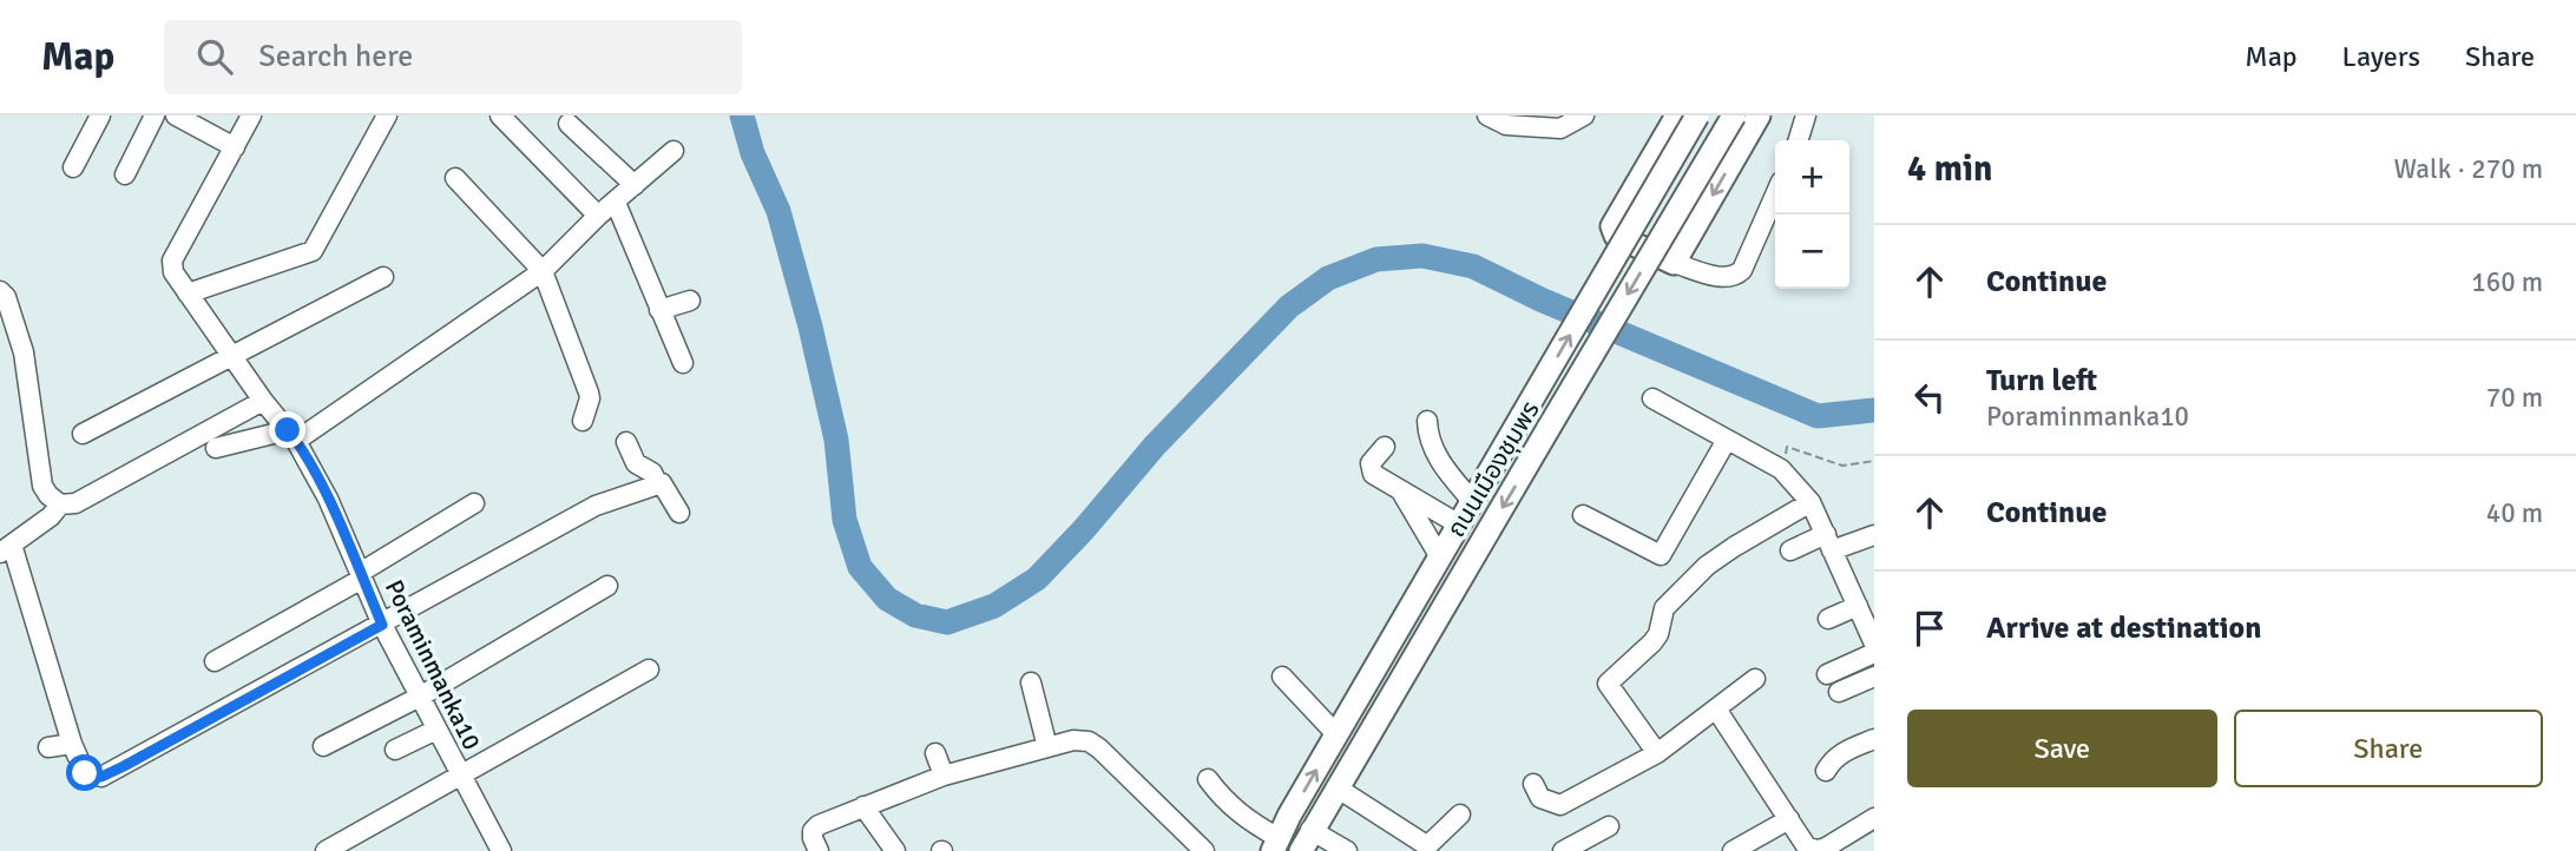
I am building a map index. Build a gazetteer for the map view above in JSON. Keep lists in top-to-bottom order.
{
  "streets": {
    "main road": ["ถนนเมืองชุมพร"],
    "street": ["Poraminmanka10"]
  },
  "page": {
    "header": "Map",
    "search": "Search here",
    "nav": ["Map", "Layers", "Share"],
    "heading": ["4 min", "Walk · 270 m"],
    "map_buttons": ["+", "−"],
    "list": [
      ["Continue", "160 m"],
      ["Turn left", "Poraminmanka10", "70 m"],
      ["Continue", "40 m"],
      "Arrive at destination"
    ],
    "buttons": ["Save", "Share"]
  }
}
